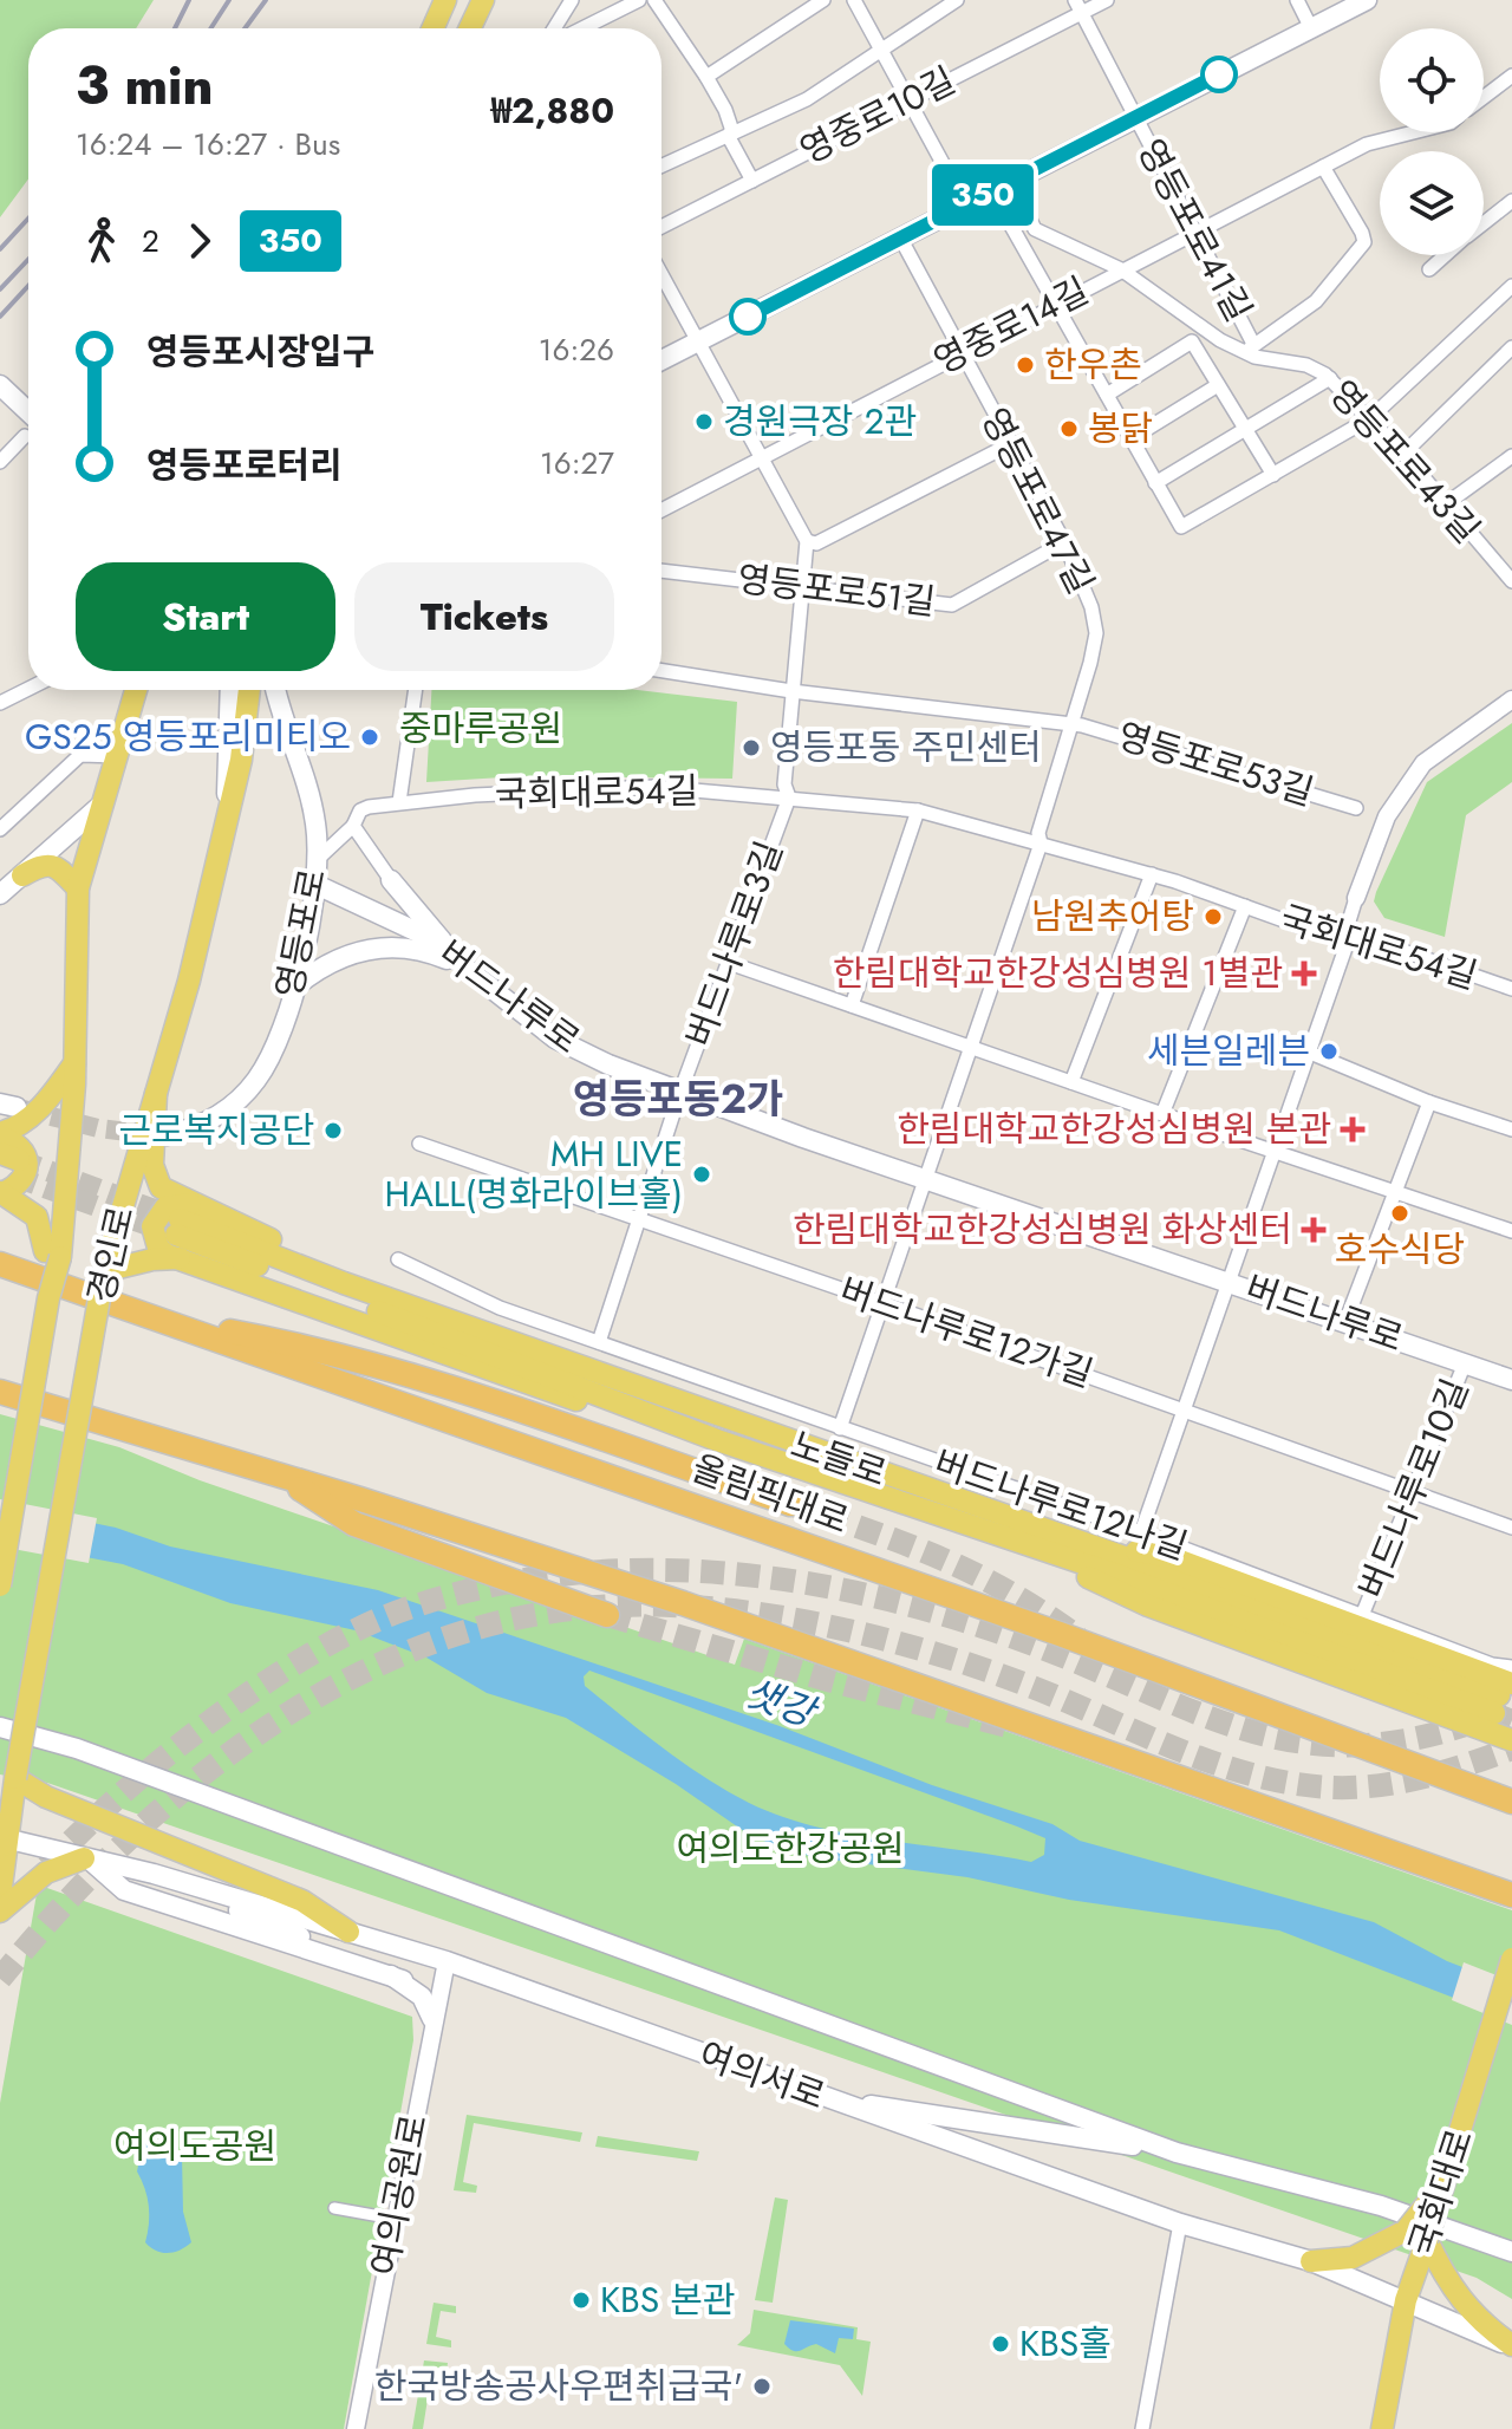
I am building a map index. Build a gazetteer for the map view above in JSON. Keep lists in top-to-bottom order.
{
  "streets": {
    "highway": ["올림픽대로"],
    "main road": [
      "영등포로",
      "버드나루로",
      "경인로",
      "노들로",
      "여의서로",
      "국회대로"
    ],
    "street": [
      "영중로10길",
      "영등포로41길",
      "영중로14길",
      "영등포로43길",
      "영등포로47길",
      "영등포로51길",
      "영등포로53길",
      "국회대로54길",
      "버드나루로3길",
      "버드나루로12가길",
      "버드나루로10길",
      "버드나루로12나길",
      "여의공원로"
    ]
  },
  "crossings": [
    ["영중로10길", "영등포로41길"],
    ["영등포로41길", "영중로14길"],
    ["영등포로41길", "영등포로43길"],
    ["영중로14길", "영등포로43길"],
    ["영중로14길", "영등포로47길"],
    ["영등포로47길", "영등포로51길"],
    ["영등포로47길", "영등포로53길"],
    ["영등포로53길", "국회대로54길"],
    ["영등포로53길", "버드나루로"],
    ["영등포로53길", "버드나루로12가길"],
    ["영등포로53길", "버드나루로12나길"],
    ["국회대로54길", "버드나루로3길"],
    ["영등포로", "버드나루로"],
    ["버드나루로3길", "버드나루로"],
    ["버드나루로3길", "버드나루로12가길"],
    ["버드나루로3길", "버드나루로12나길"],
    ["버드나루로", "버드나루로10길"],
    ["경인로", "여의서로"],
    ["버드나루로12가길", "버드나루로10길"],
    ["노들로", "버드나루로12나길"],
    ["버드나루로10길", "버드나루로12나길"],
    ["여의서로", "국회대로"],
    ["여의서로", "여의공원로"]
  ],
  "districts": ["영등포동2가"],
  "water": ["샛강"],
  "parks": ["중마루공원", "여의도한강공원", "여의도공원"],
  "places": {
    "other": [
      "한우촌",
      "경원극장 2관",
      "봉닭",
      "GS25 영등포리미티오",
      "영등포동 주민센터",
      "남원추어탕",
      "세븐일레븐",
      "근로복지공단",
      "MH LIVE HALL(명화라이브홀)",
      "호수식당",
      "KBS 본관",
      "KBS홀",
      "한국방송공사우편취급국'"
    ],
    "health": ["한림대학교한강성심병원 1별관", "한림대학교한강성심병원 본관", "한림대학교한강성심병원 화상센터"]
  },
  "lines": ["bus line 350"],
  "page": {
    "on_map": "350",
    "heading": ["3 min", "16:24 – 16:27 · Bus", "₩2,880"],
    "legs": ["2", "350"],
    "list": [
      {
        "name": "영등포시장입구",
        "value": "16:26"
      },
      {
        "name": "영등포로터리",
        "value": "16:27"
      }
    ],
    "buttons": ["Start", "Tickets"]
  }
}
